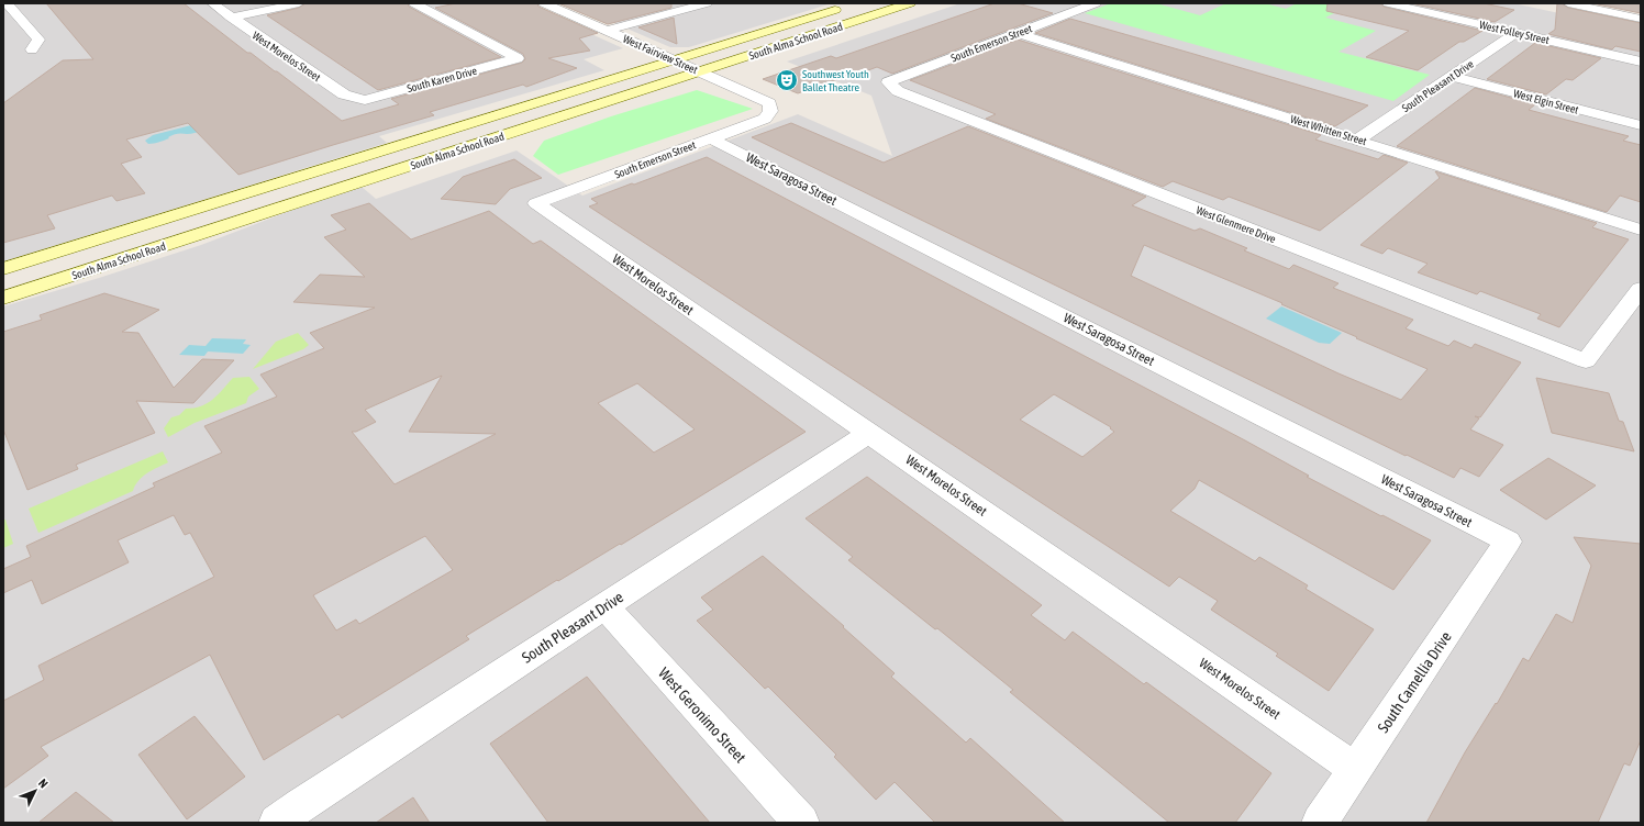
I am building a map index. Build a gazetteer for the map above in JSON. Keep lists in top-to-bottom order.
{
  "streets": {
    "main road": ["South Alma School Road"],
    "street": [
      "West Folley Street",
      "South Emerson Street",
      "West Fairview Street",
      "West Morelos Street",
      "South Karen Drive",
      "South Pleasant Drive",
      "West Elgin Street",
      "West Whitten Street",
      "West Saragosa Street",
      "West Glenmere Drive",
      "South Camellia Drive",
      "West Geronimo Street"
    ]
  },
  "crossings": [
    ["West Folley Street", "South Pleasant Drive"],
    ["South Alma School Road", "West Fairview Street"],
    ["South Emerson Street", "West Fairview Street"],
    ["South Emerson Street", "West Morelos Street"],
    ["South Emerson Street", "West Whitten Street"],
    ["South Emerson Street", "West Saragosa Street"],
    ["South Emerson Street", "West Glenmere Drive"],
    ["West Morelos Street", "South Karen Drive"],
    ["West Morelos Street", "South Pleasant Drive"],
    ["West Morelos Street", "South Camellia Drive"],
    ["South Pleasant Drive", "West Elgin Street"],
    ["South Pleasant Drive", "West Whitten Street"],
    ["South Pleasant Drive", "West Geronimo Street"],
    ["West Saragosa Street", "South Camellia Drive"]
  ],
  "places": {
    "theatre": ["Southwest Youth Ballet Theatre"]
  },
  "north": "top right"
}
